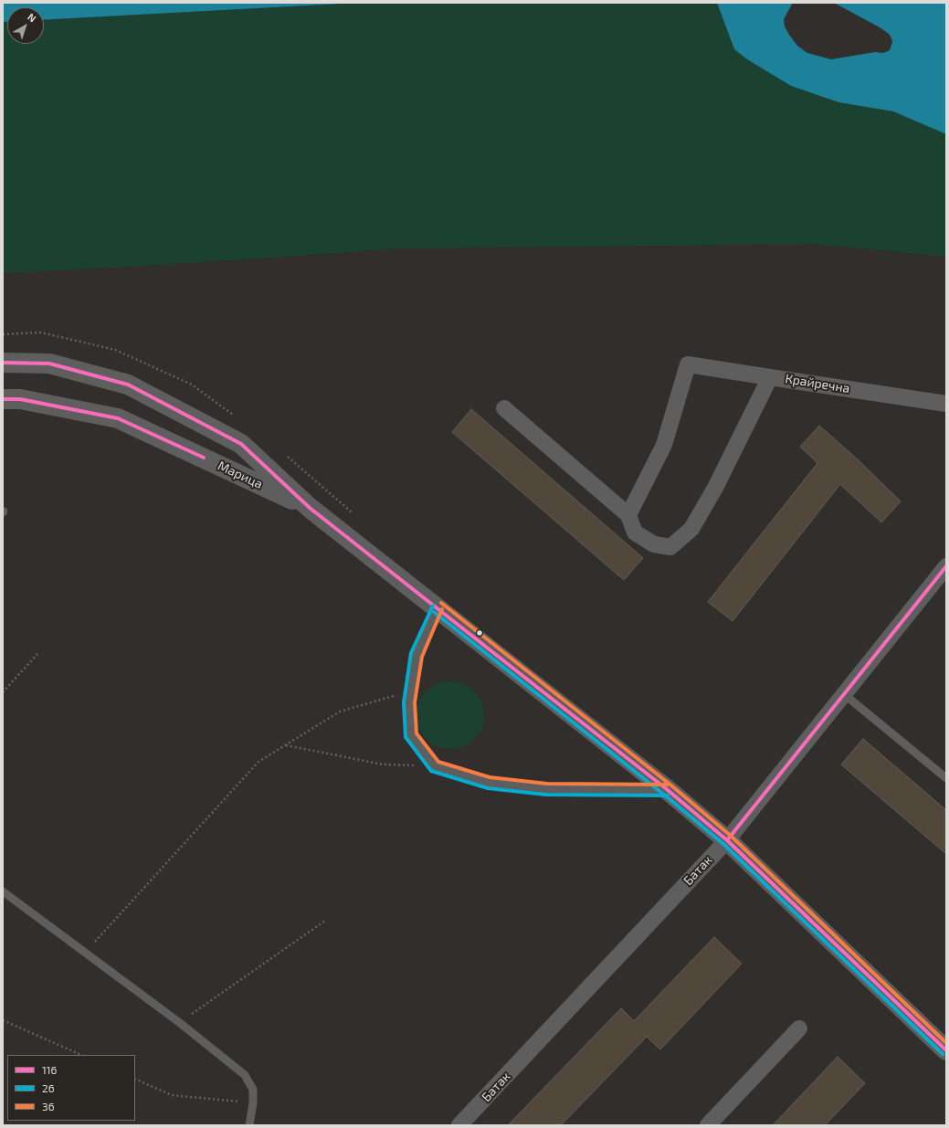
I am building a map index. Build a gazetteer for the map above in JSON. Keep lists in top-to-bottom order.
{
  "streets": {
    "street": ["Крайречна", "Марица", "Батак"]
  },
  "crossings": [
    ["Марица", "Батак"]
  ],
  "lines": ["transit line 116", "transit line 36", "transit line 26"],
  "legend": ["116", "26", "36"],
  "north": "top right"
}
